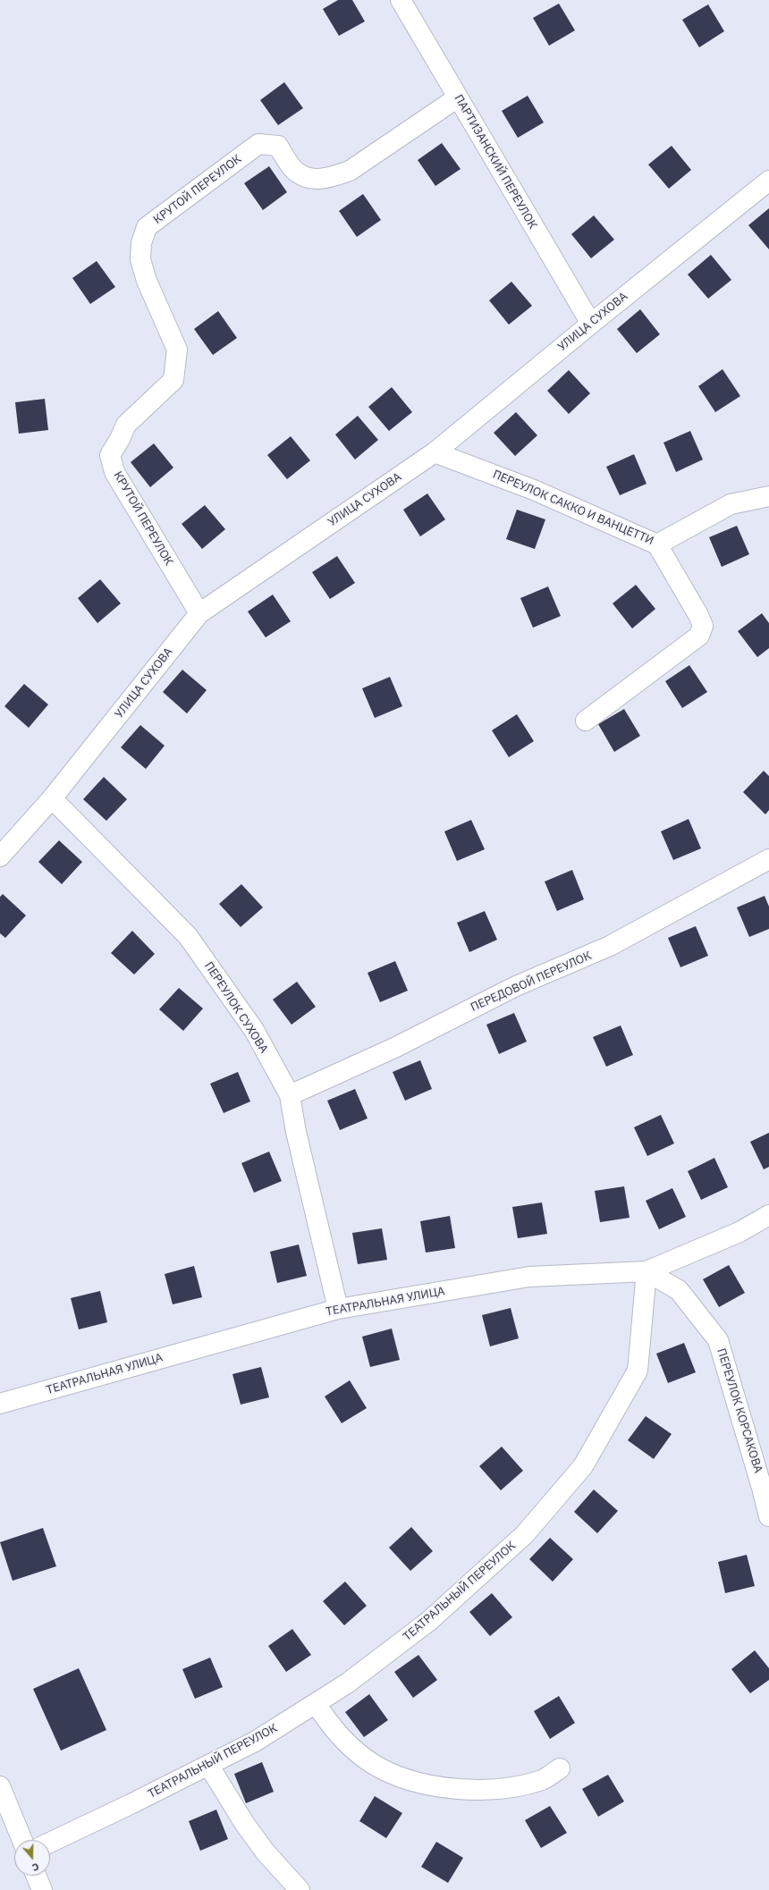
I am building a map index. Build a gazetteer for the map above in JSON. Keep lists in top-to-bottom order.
{
  "streets": {
    "street": [
      "ПАРТИЗАНСКИЙ ПЕРЕУЛОК",
      "КРУТОЙ ПЕРЕУЛОК",
      "УЛИЦА СУХОВА",
      "ПЕРЕУЛОК САККО И ВАНЦЕТТИ",
      "ПЕРЕДОВОЙ ПЕРЕУЛОК",
      "ПЕРЕУЛОК СУХОВА",
      "ТЕАТРАЛЬНАЯ УЛИЦА",
      "ПЕРЕУЛОК КОРСАКОВА",
      "ТЕАТРАЛЬНЫЙ ПЕРЕУЛОК"
    ]
  },
  "crossings": [
    ["ПАРТИЗАНСКИЙ ПЕРЕУЛОК", "КРУТОЙ ПЕРЕУЛОК"],
    ["ПАРТИЗАНСКИЙ ПЕРЕУЛОК", "УЛИЦА СУХОВА"],
    ["КРУТОЙ ПЕРЕУЛОК", "УЛИЦА СУХОВА"],
    ["УЛИЦА СУХОВА", "ПЕРЕУЛОК САККО И ВАНЦЕТТИ"],
    ["УЛИЦА СУХОВА", "ПЕРЕУЛОК СУХОВА"],
    ["ПЕРЕДОВОЙ ПЕРЕУЛОК", "ПЕРЕУЛОК СУХОВА"],
    ["ПЕРЕУЛОК СУХОВА", "ТЕАТРАЛЬНАЯ УЛИЦА"],
    ["ТЕАТРАЛЬНАЯ УЛИЦА", "ПЕРЕУЛОК КОРСАКОВА"],
    ["ТЕАТРАЛЬНАЯ УЛИЦА", "ТЕАТРАЛЬНЫЙ ПЕРЕУЛОК"],
    ["ПЕРЕУЛОК КОРСАКОВА", "ТЕАТРАЛЬНЫЙ ПЕРЕУЛОК"]
  ],
  "north": "bottom"
}
